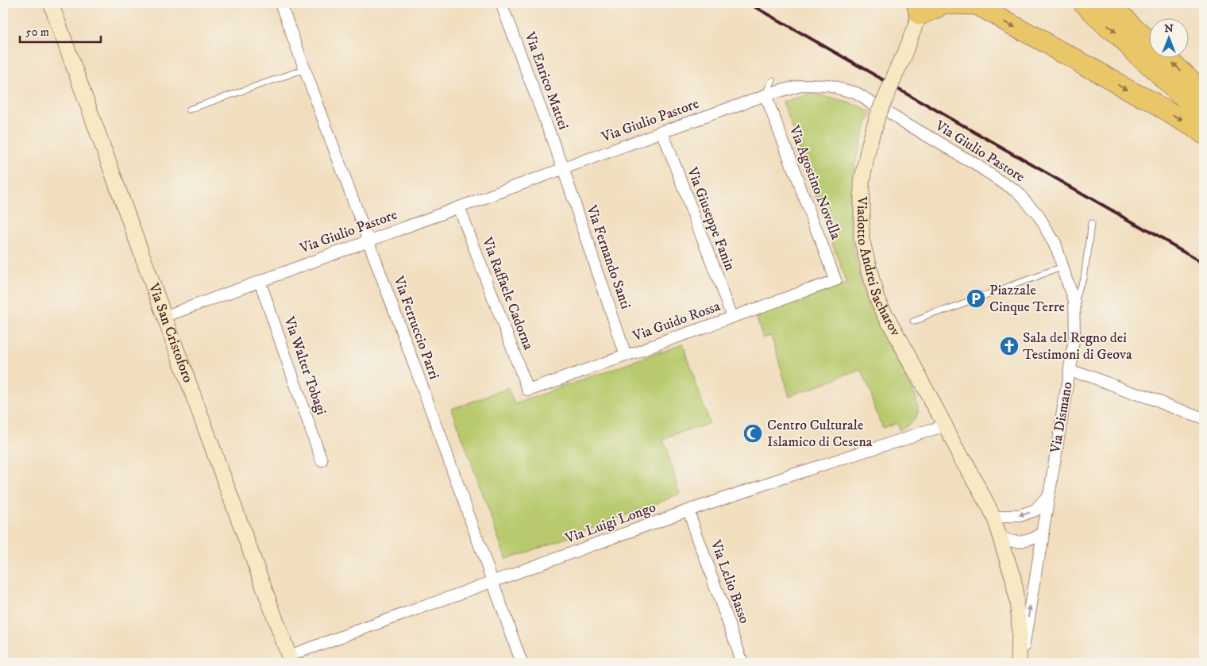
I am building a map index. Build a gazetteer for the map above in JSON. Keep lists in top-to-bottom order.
{
  "streets": {
    "main road": ["Viadotto Andrei Sacharov", "Via San Cristoforo"],
    "street": [
      "Via Enrico Mattei",
      "Via Giulio Pastore",
      "Via Agostino Novella",
      "Via Giuseppe Fanin",
      "Via Fernando Santi",
      "Via Raffaele Cadorna",
      "Via Guido Rossa",
      "Via Ferruccio Parri",
      "Via Walter Tobagi",
      "Via Dismano",
      "Via Luigi Longo",
      "Via Lelio Basso"
    ]
  },
  "crossings": [
    ["Via Enrico Mattei", "Via Giulio Pastore"],
    ["Via Enrico Mattei", "Via Fernando Santi"],
    ["Via Giulio Pastore", "Via Agostino Novella"],
    ["Via Giulio Pastore", "Via Giuseppe Fanin"],
    ["Via Giulio Pastore", "Via Fernando Santi"],
    ["Via Giulio Pastore", "Via Raffaele Cadorna"],
    ["Via Giulio Pastore", "Via Ferruccio Parri"],
    ["Via Giulio Pastore", "Via San Cristoforo"],
    ["Via Giulio Pastore", "Via Walter Tobagi"],
    ["Via Giulio Pastore", "Via Dismano"],
    ["Via Agostino Novella", "Via Guido Rossa"],
    ["Via Giuseppe Fanin", "Via Guido Rossa"],
    ["Via Fernando Santi", "Via Guido Rossa"],
    ["Viadotto Andrei Sacharov", "Via Luigi Longo"],
    ["Via Raffaele Cadorna", "Via Guido Rossa"],
    ["Via Ferruccio Parri", "Via Luigi Longo"],
    ["Via San Cristoforo", "Via Luigi Longo"],
    ["Via Luigi Longo", "Via Lelio Basso"]
  ],
  "places": {
    "parking": ["Piazzale Cinque Terre"],
    "church": ["Sala del Regno dei Testimoni di Geova"],
    "mosque": ["Centro Culturale Islamico di Cesena"]
  },
  "scale_bar": "50 m",
  "north": "top"
}
